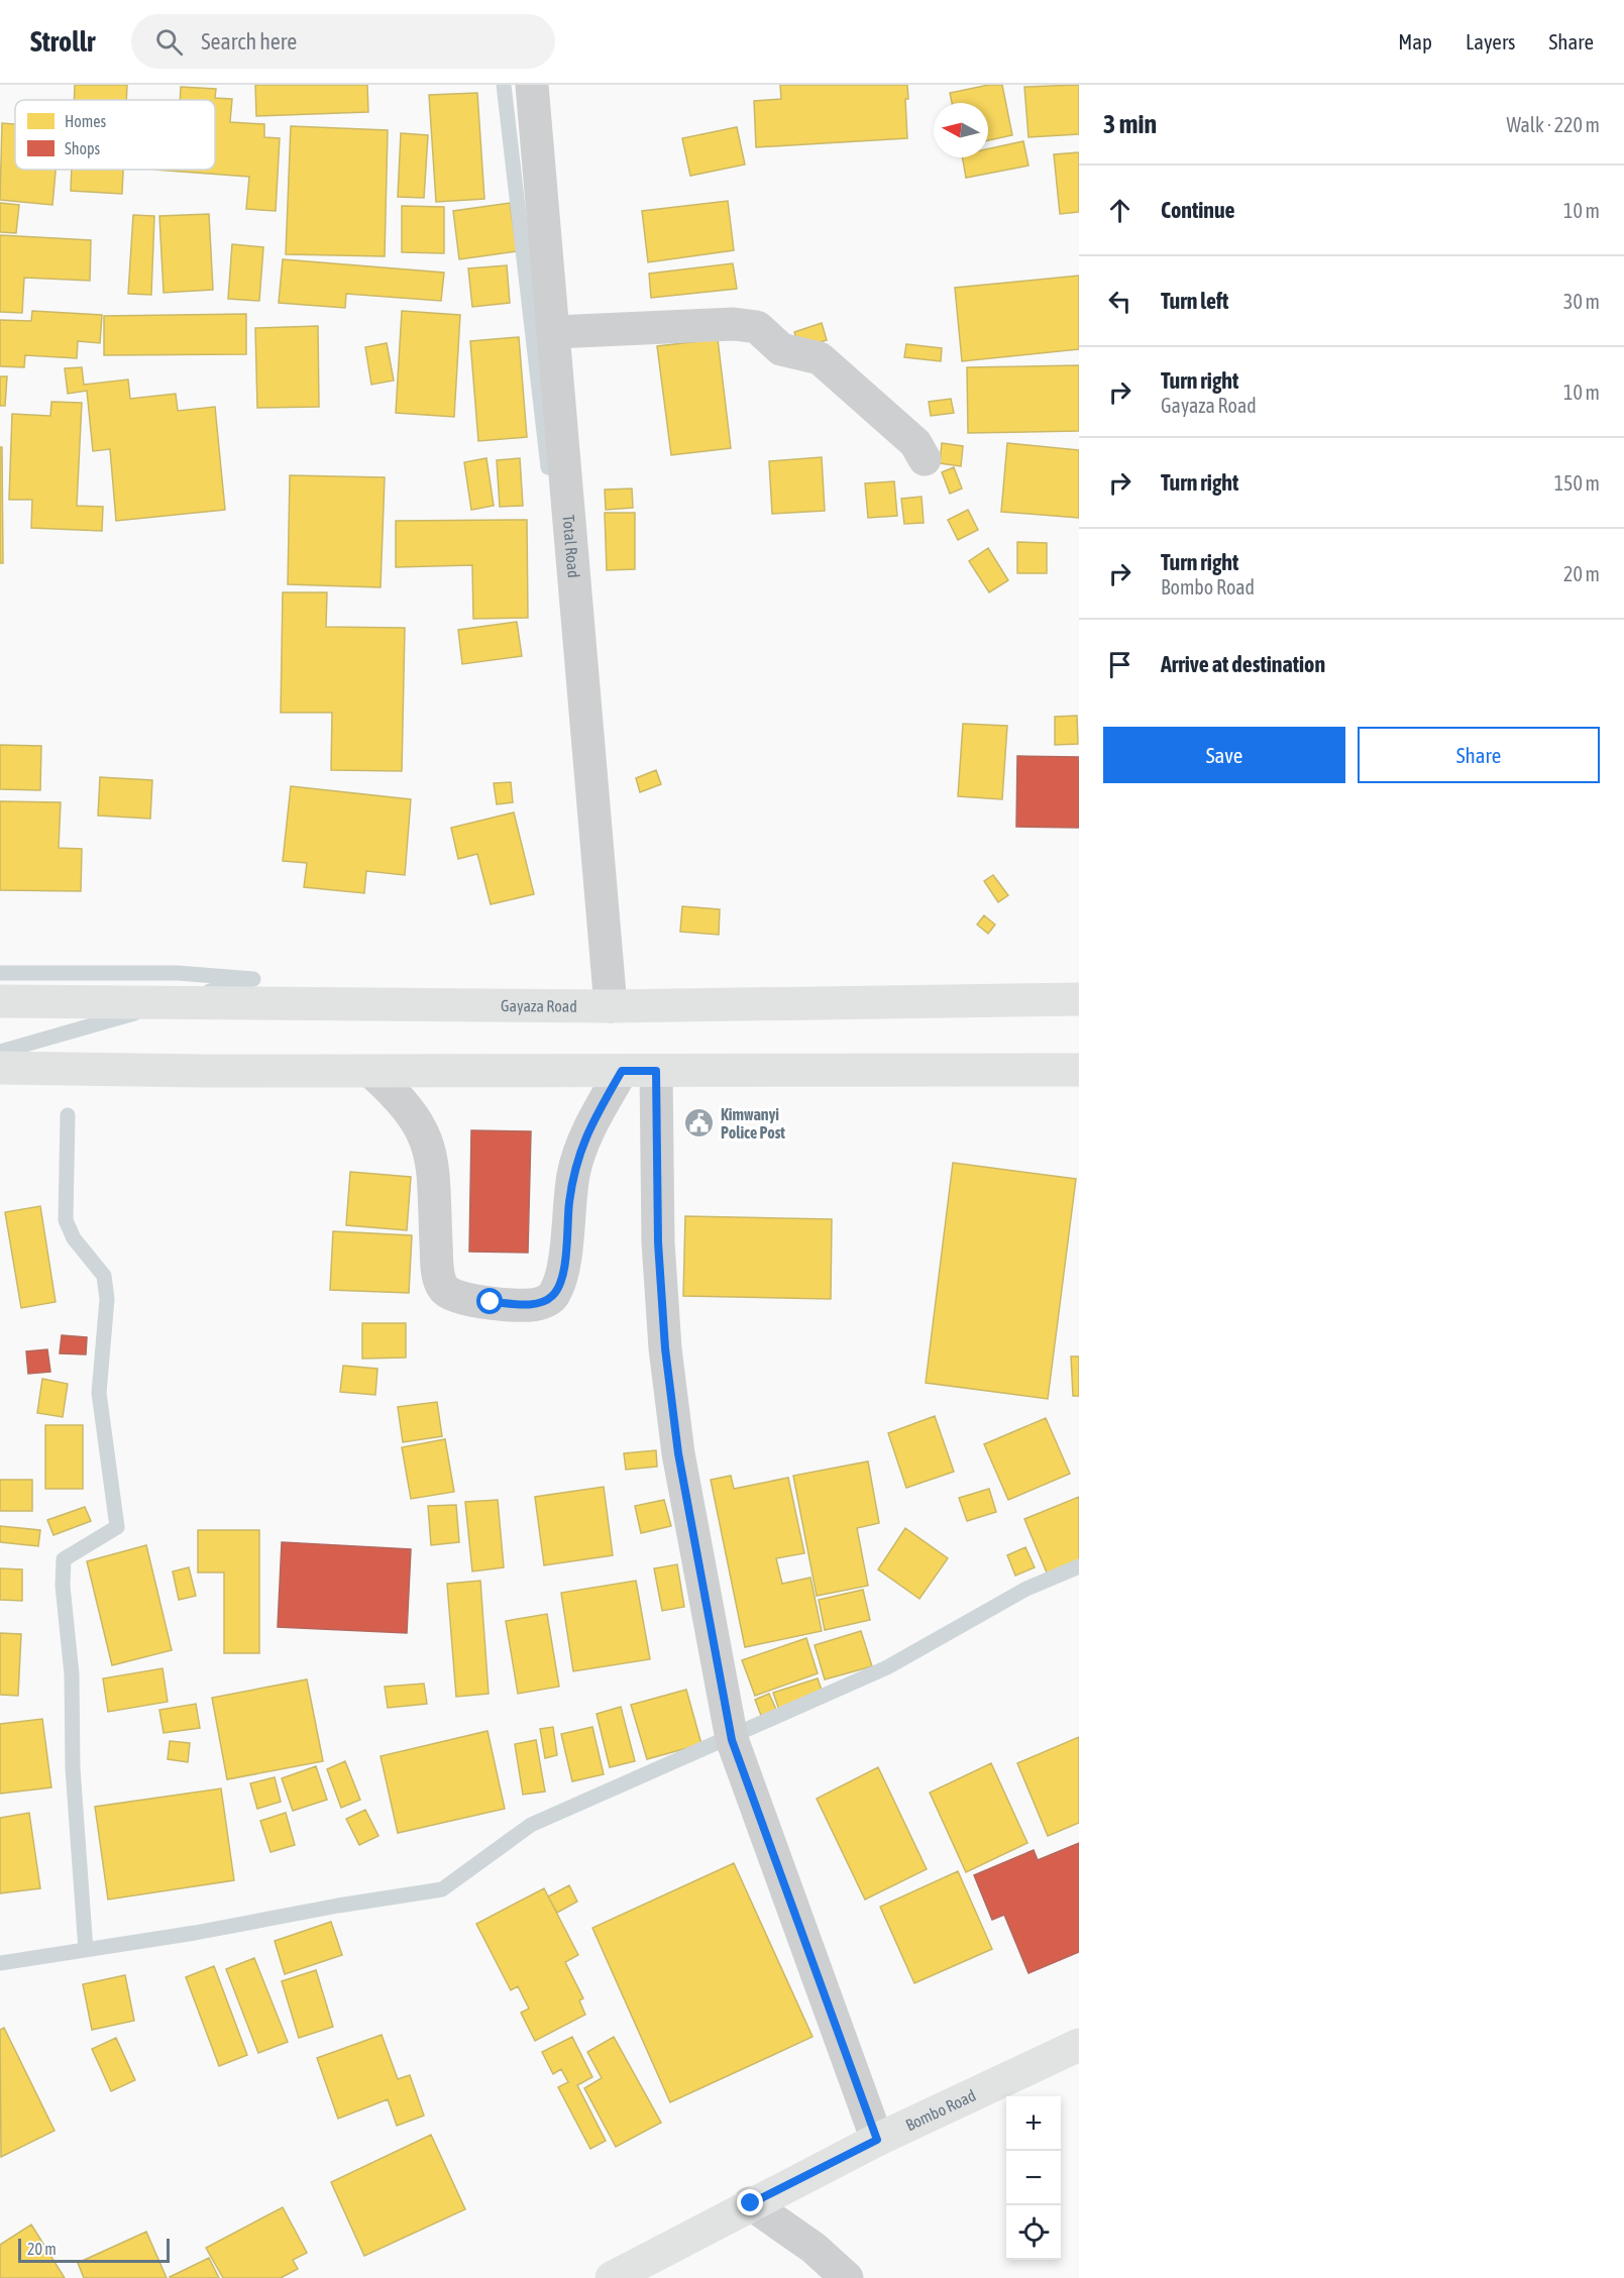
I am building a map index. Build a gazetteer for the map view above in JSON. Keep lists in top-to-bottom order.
{
  "streets": {
    "main road": ["Gayaza Road", "Bombo Road"],
    "street": ["Total Road"]
  },
  "crossings": [
    ["Total Road", "Gayaza Road"]
  ],
  "places": {
    "public building": ["Kimwanyi Police Post"]
  },
  "legend": ["Homes", "Shops"],
  "scale_bar": "20 m",
  "north": "left",
  "page": {
    "header": "Strollr",
    "search": "Search here",
    "nav": ["Map", "Layers", "Share"],
    "heading": ["3 min", "Walk · 220 m"],
    "list": [
      ["Continue", "10 m"],
      ["Turn left", "30 m"],
      ["Turn right", "Gayaza Road", "10 m"],
      ["Turn right", "150 m"],
      ["Turn right", "Bombo Road", "20 m"],
      "Arrive at destination"
    ],
    "buttons": ["Save", "Share"],
    "map_buttons": ["+", "−"],
    "scale": "20 m"
  }
}
